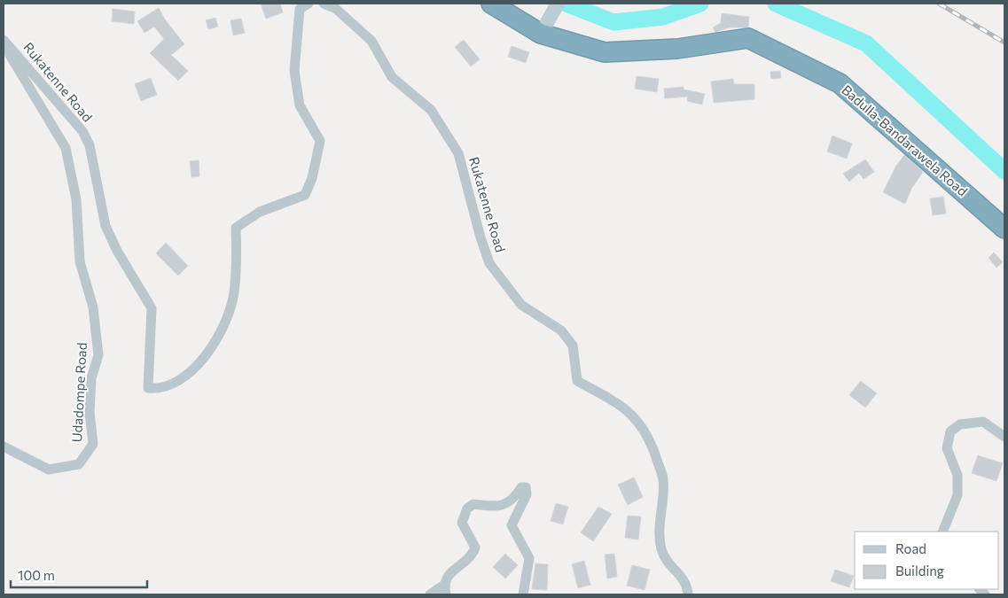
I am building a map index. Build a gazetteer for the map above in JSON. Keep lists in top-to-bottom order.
{
  "streets": {
    "highway": ["Badulla-Bandarawela Road"],
    "street": ["Rukatenne Road", "Udadompe Road"]
  },
  "legend": ["Road", "Building"],
  "scale_bar": "100 m"
}
